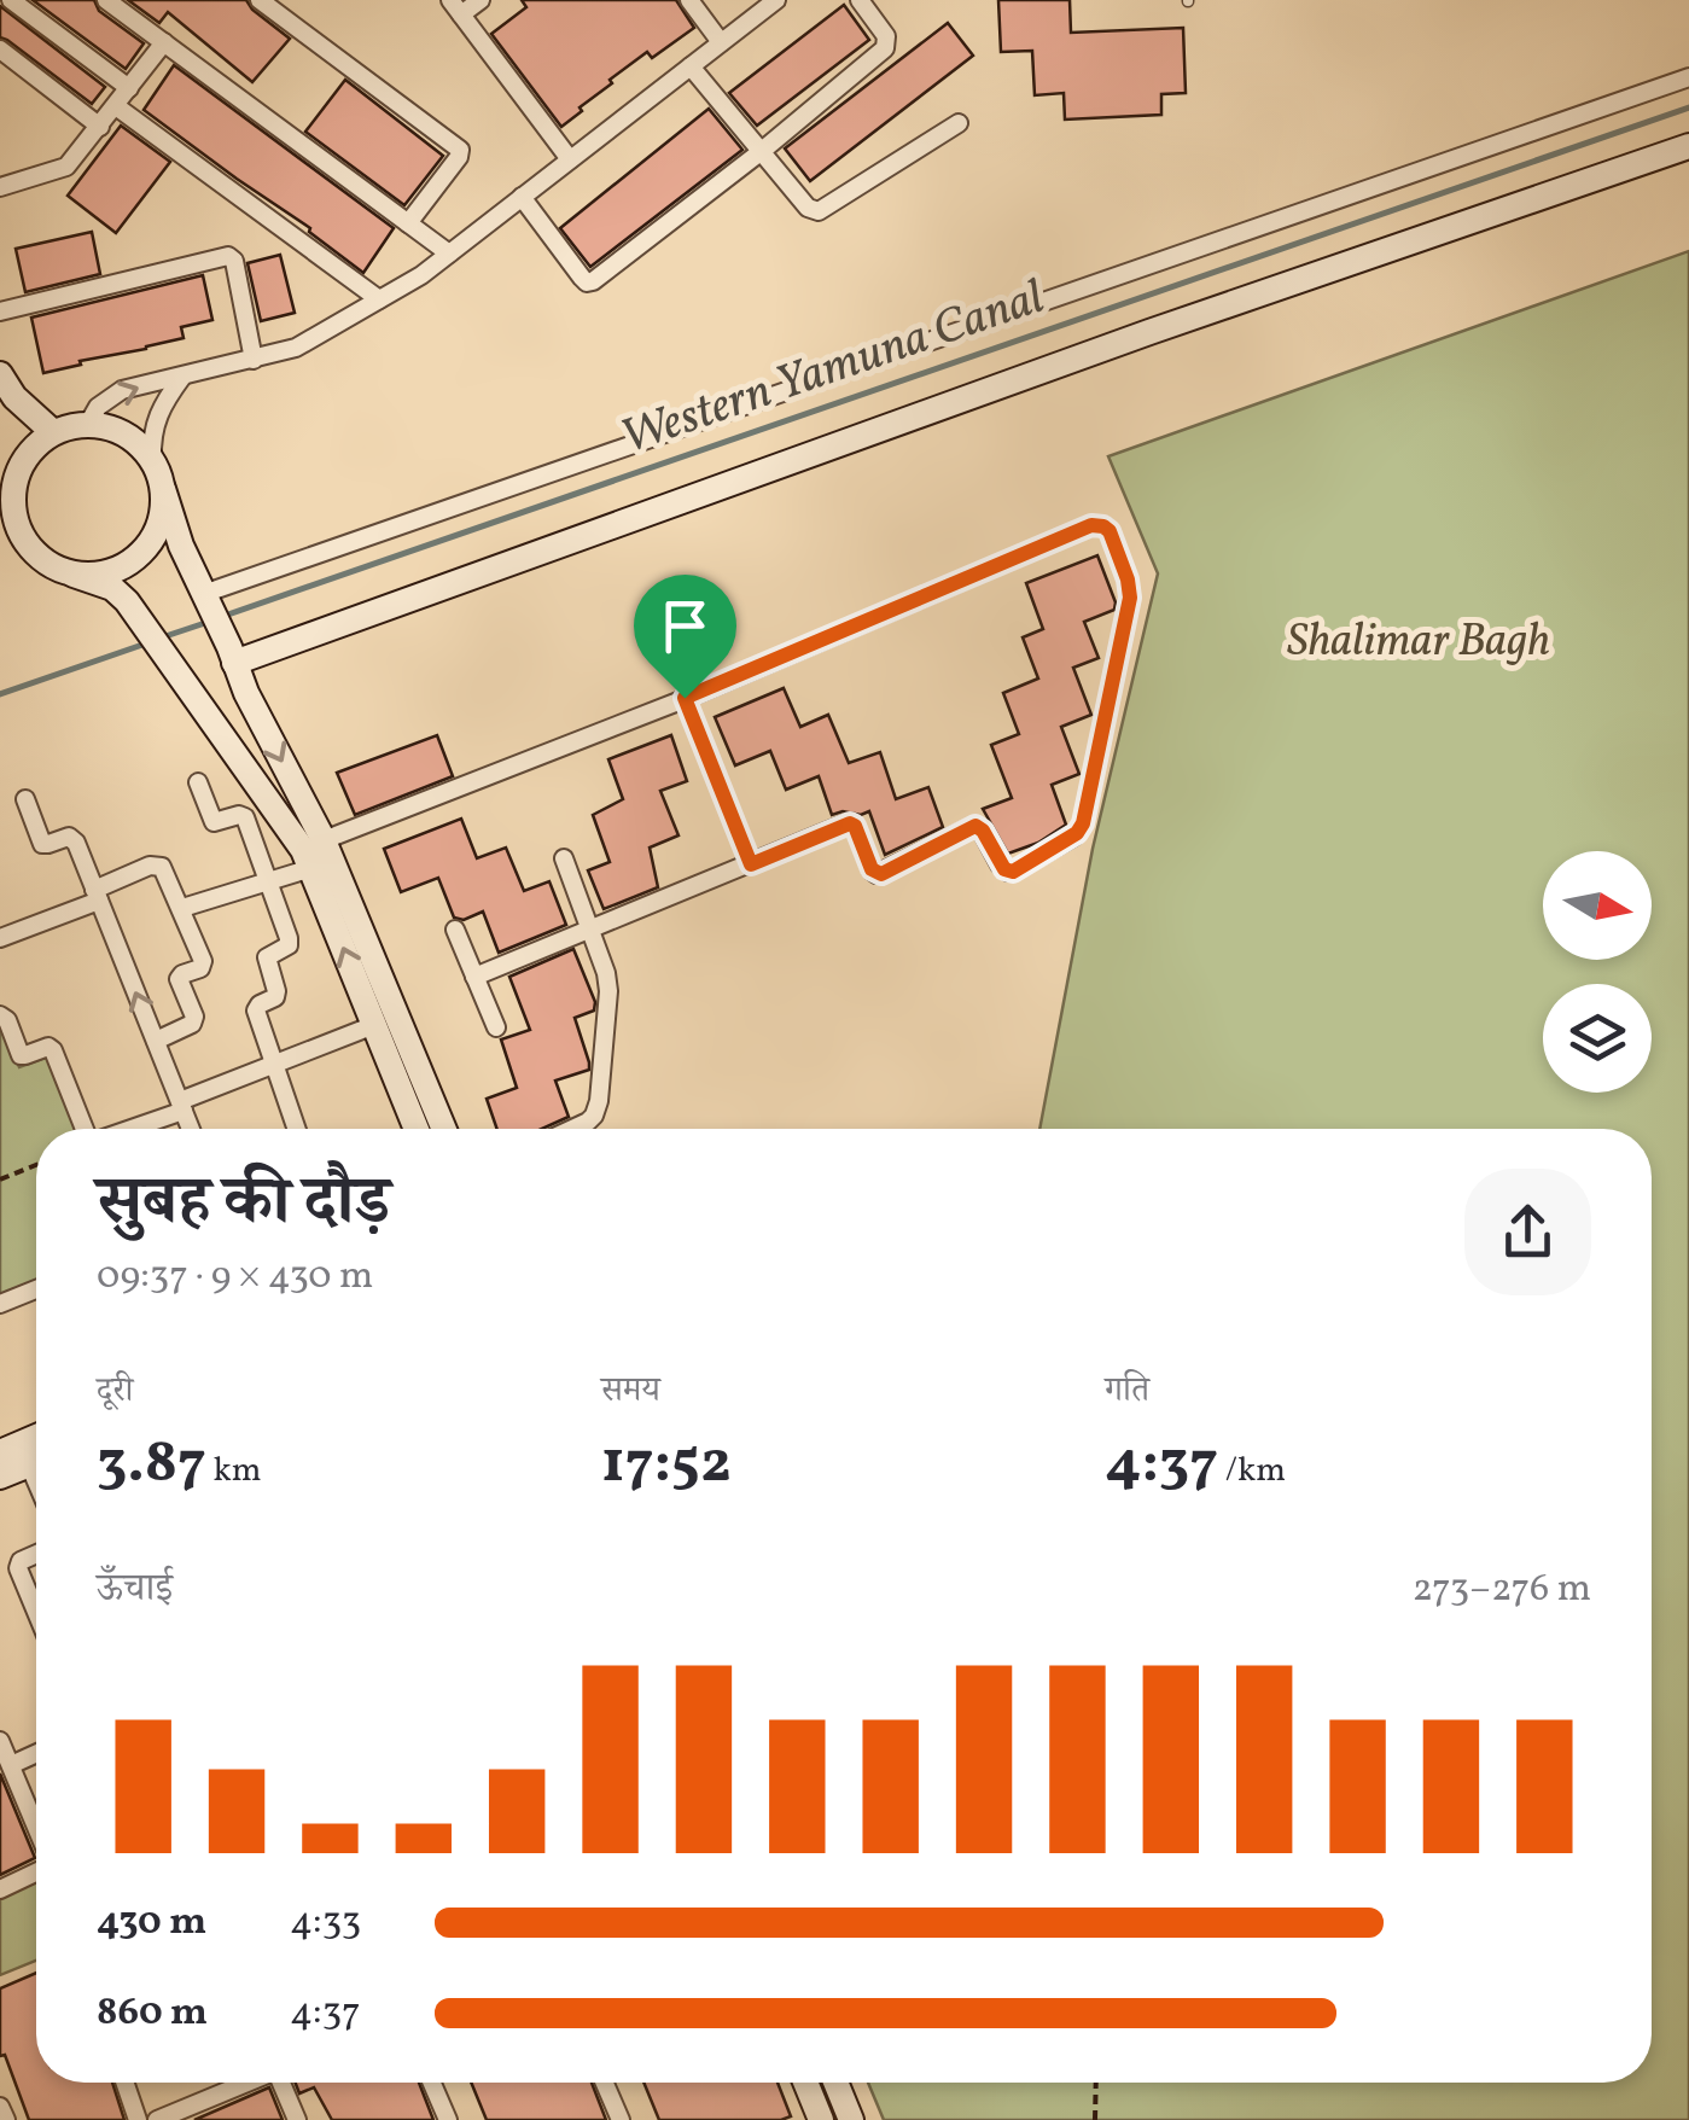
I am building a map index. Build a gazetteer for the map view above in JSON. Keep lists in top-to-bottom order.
{
  "water": ["Western Yamuna Canal"],
  "parks": ["Shalimar Bagh"],
  "north": "right",
  "page": {
    "heading": ["सुबह की दौड़", "09:37 · 9 × 430 m"],
    "stats": [
      ["दूरी", "3.87 km"],
      ["समय", "17:52"],
      ["गति", "4:37 /km"]
    ],
    "chart": ["ऊँचाई", "273–276 m"],
    "list": [
      {
        "name": "430 m",
        "note": "4:33"
      },
      {
        "name": "860 m",
        "note": "4:37"
      }
    ]
  }
}
